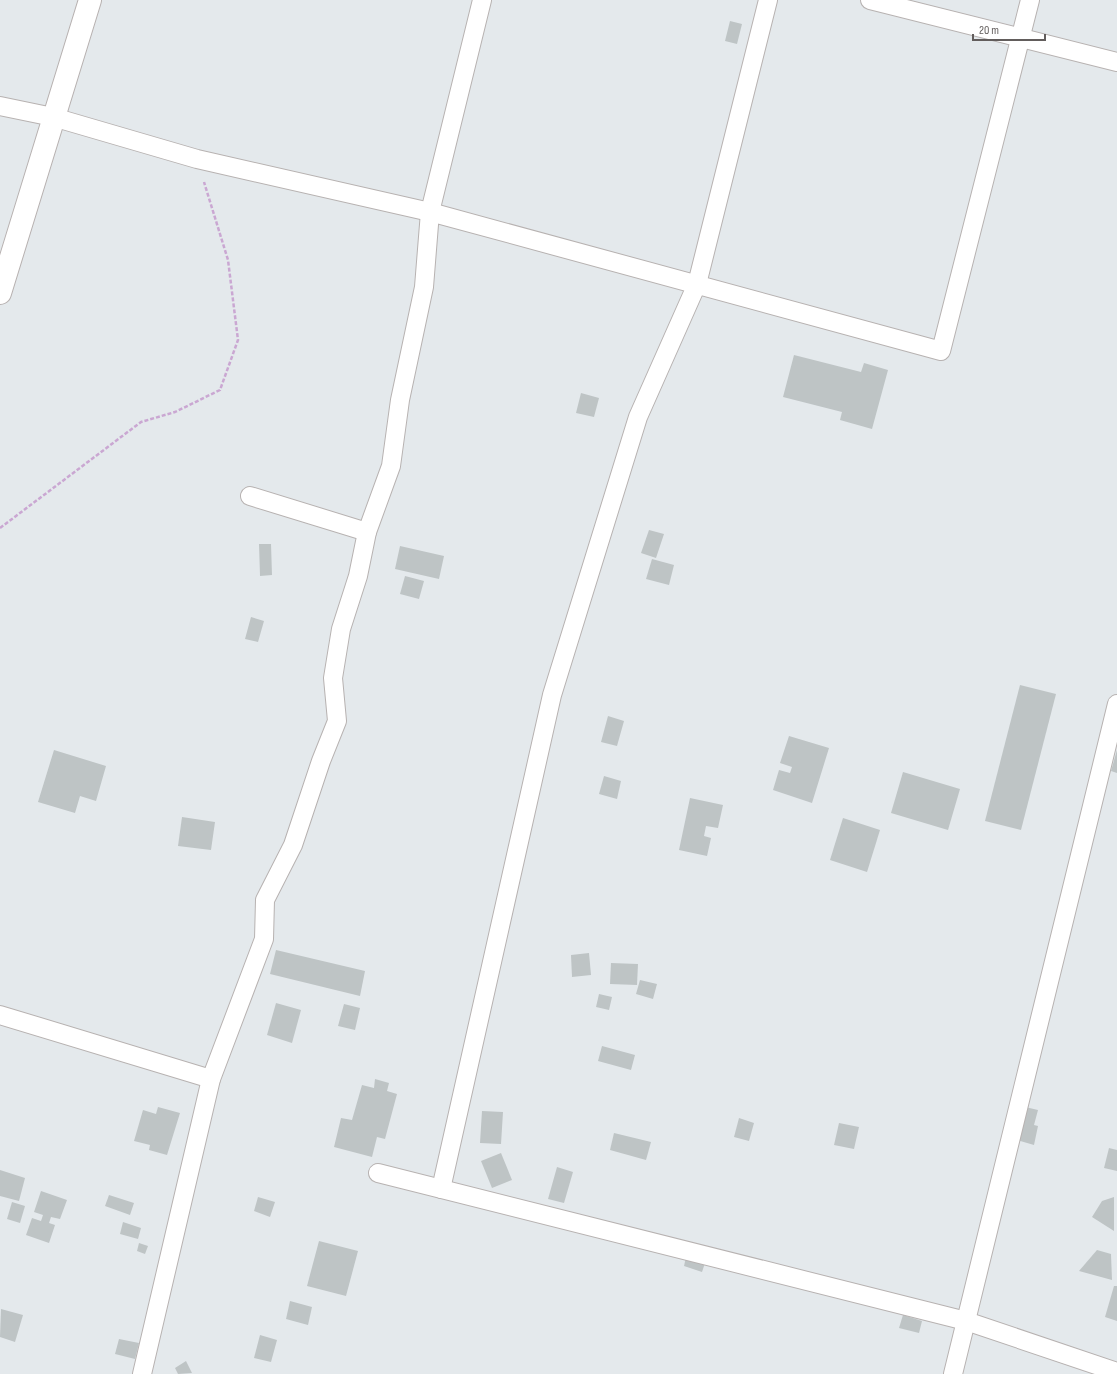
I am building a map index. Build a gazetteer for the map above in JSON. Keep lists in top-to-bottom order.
{
  "scale_bar": "20 m"
}
